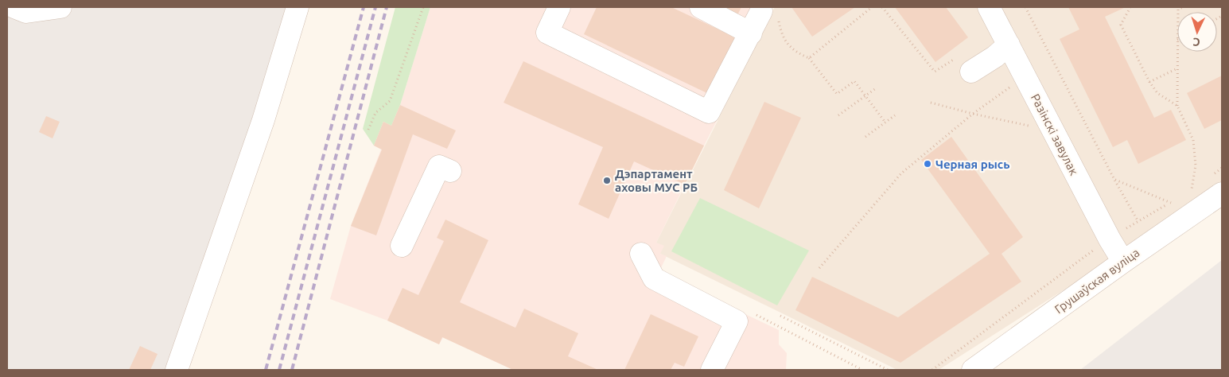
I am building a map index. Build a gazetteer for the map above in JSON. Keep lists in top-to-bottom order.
{
  "streets": {
    "street": ["Разінскі завулак", "Грушаўская вуліца"]
  },
  "crossings": [
    ["Разінскі завулак", "Грушаўская вуліца"]
  ],
  "places": ["Черная рысь", "Дэпартамент аховы МУС РБ"],
  "north": "bottom"
}
